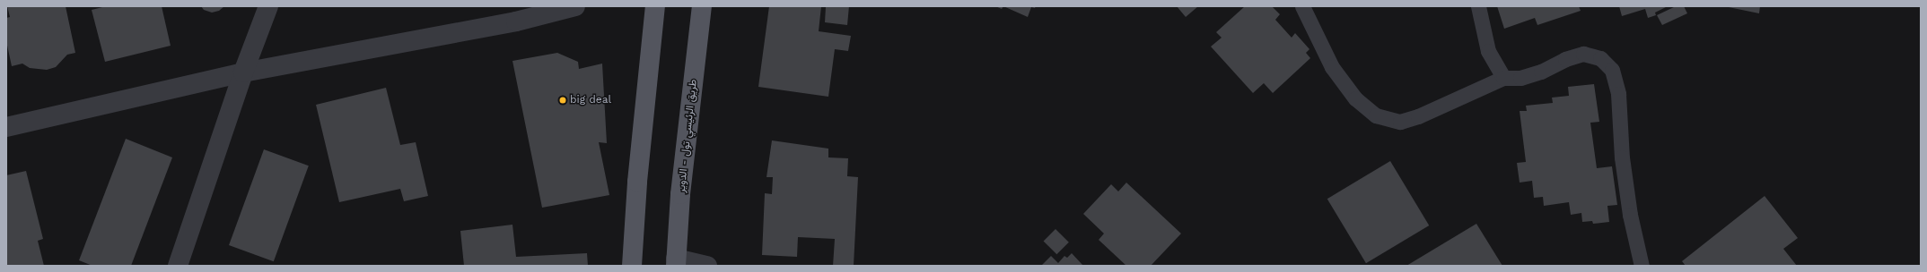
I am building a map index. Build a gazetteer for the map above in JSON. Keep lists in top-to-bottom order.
{
  "streets": {
    "main road": ["طريق الرئيسي تول - الدوير"]
  },
  "places": ["big deal"]
}
